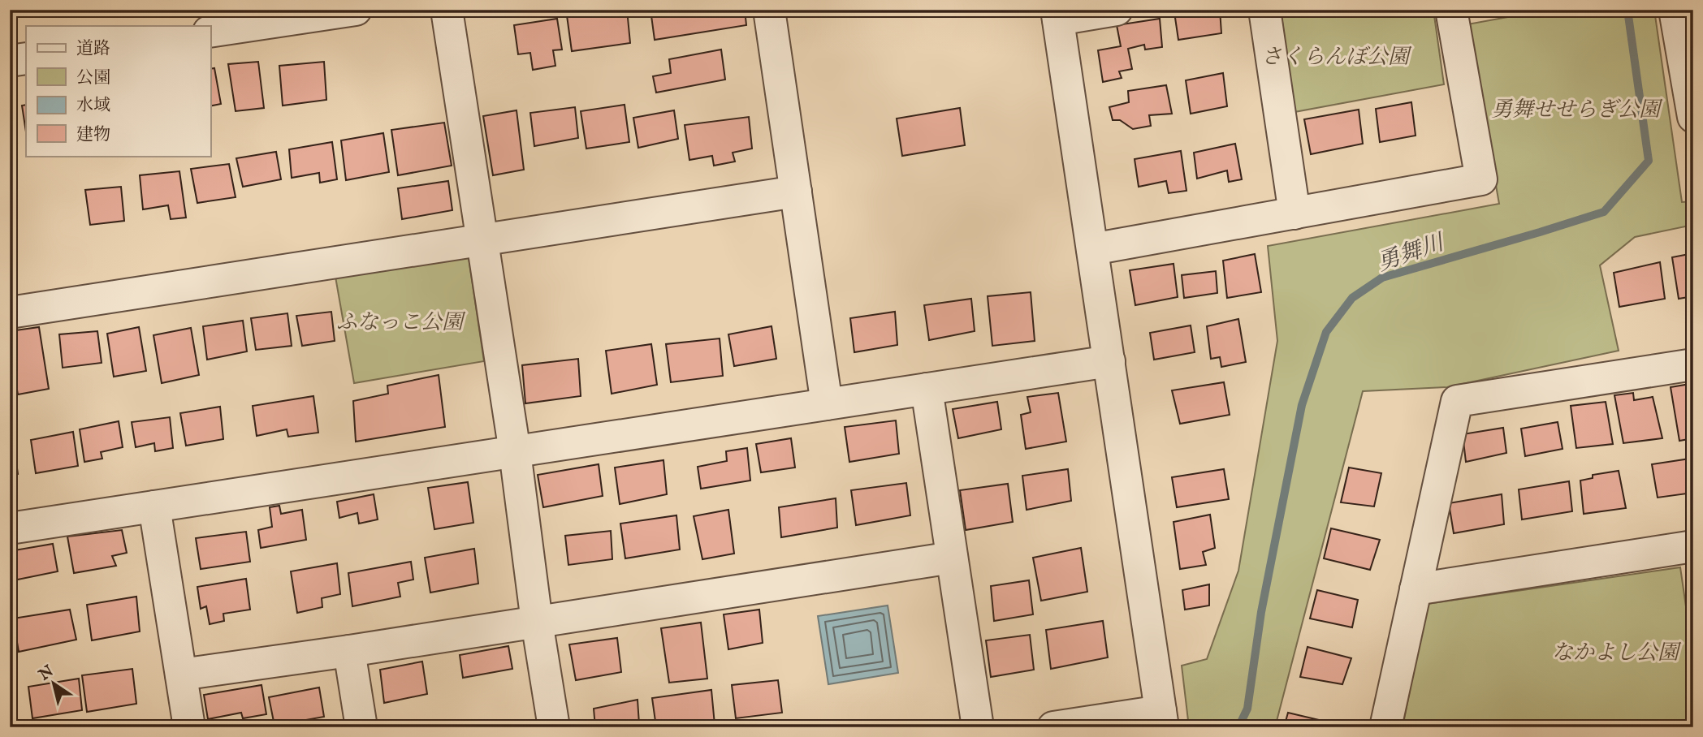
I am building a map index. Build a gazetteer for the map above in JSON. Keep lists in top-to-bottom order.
{
  "water": ["勇舞川"],
  "parks": [
    "さくらんぼ公園",
    "勇舞せせらぎ公園",
    "ふなっこ公園",
    "なかよし公園"
  ],
  "legend": [
    "道路",
    "公園",
    "水域",
    "建物"
  ],
  "north": "top left"
}
